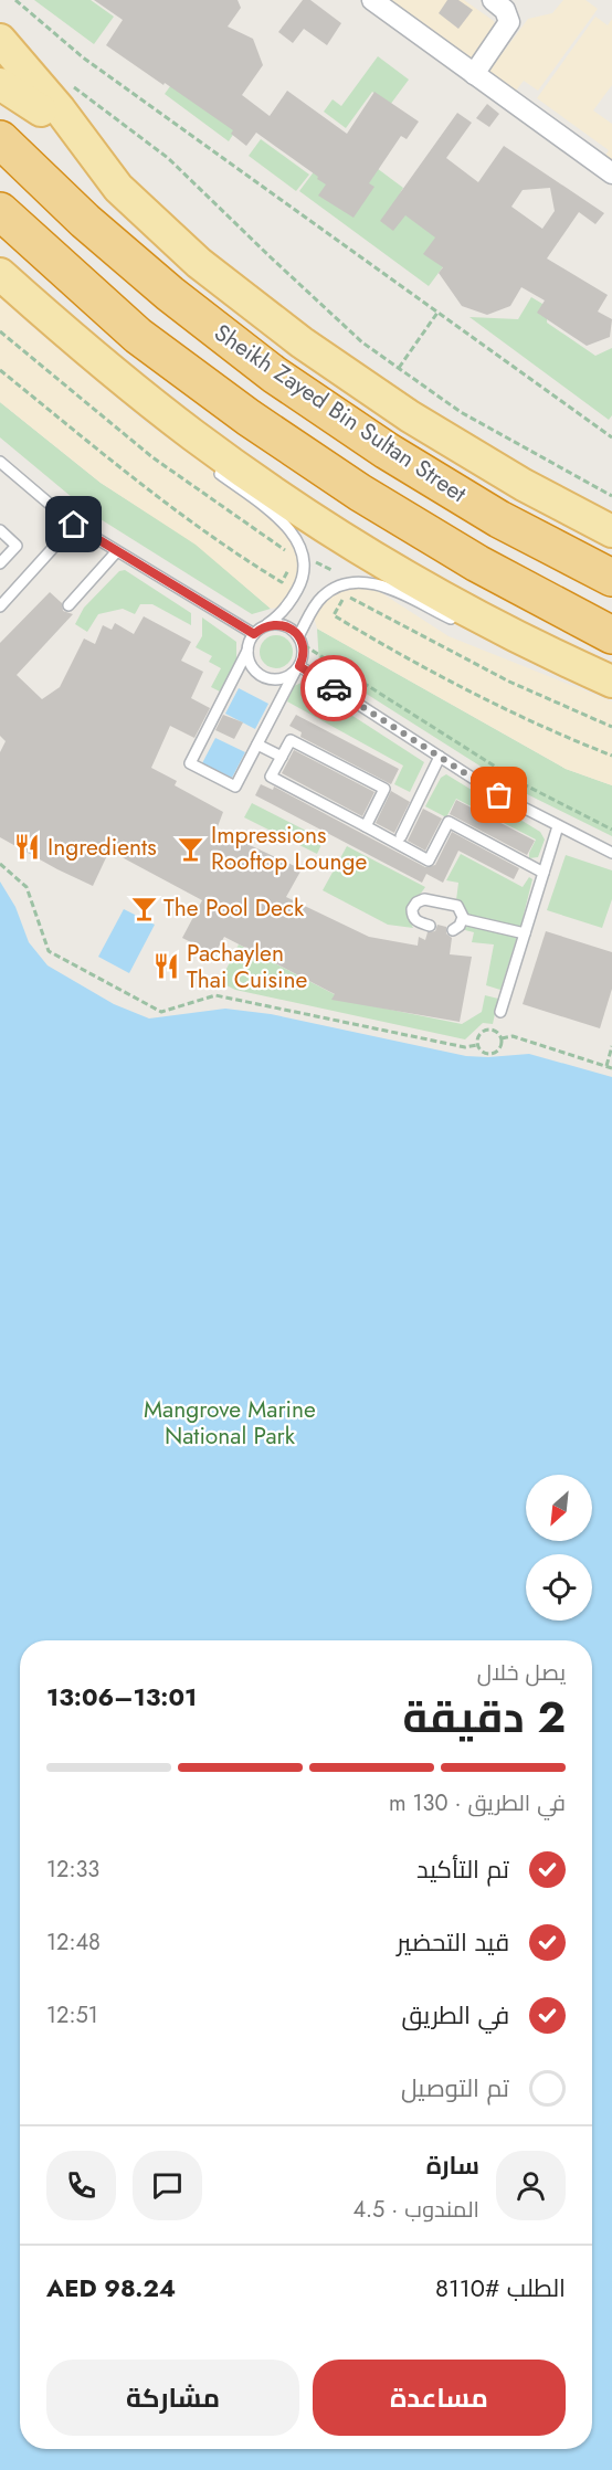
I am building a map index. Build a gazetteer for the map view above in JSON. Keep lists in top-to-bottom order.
{
  "streets": {
    "highway": ["Sheikh Zayed Bin Sultan Street"]
  },
  "parks": ["Mangrove Marine National Park"],
  "places": {
    "restaurant": ["Ingredients", "Pachaylen Thai Cuisine"],
    "bar": ["Impressions Rooftop Lounge", "The Pool Deck"]
  },
  "north": "bottom left",
  "page": {
    "heading": ["2 دقيقة", "يصل خلال", "13:01–13:06"],
    "panel": [
      "سارة",
      "المندوب · 4.5",
      "الطلب #8110",
      "AED 98.24"
    ],
    "bar": "في الطريق · 130 m",
    "list": [
      ["تم التأكيد", "12:33"],
      ["قيد التحضير", "12:48"],
      ["في الطريق", "12:51"],
      "تم التوصيل"
    ],
    "buttons": ["مساعدة", "مشاركة"]
  }
}
